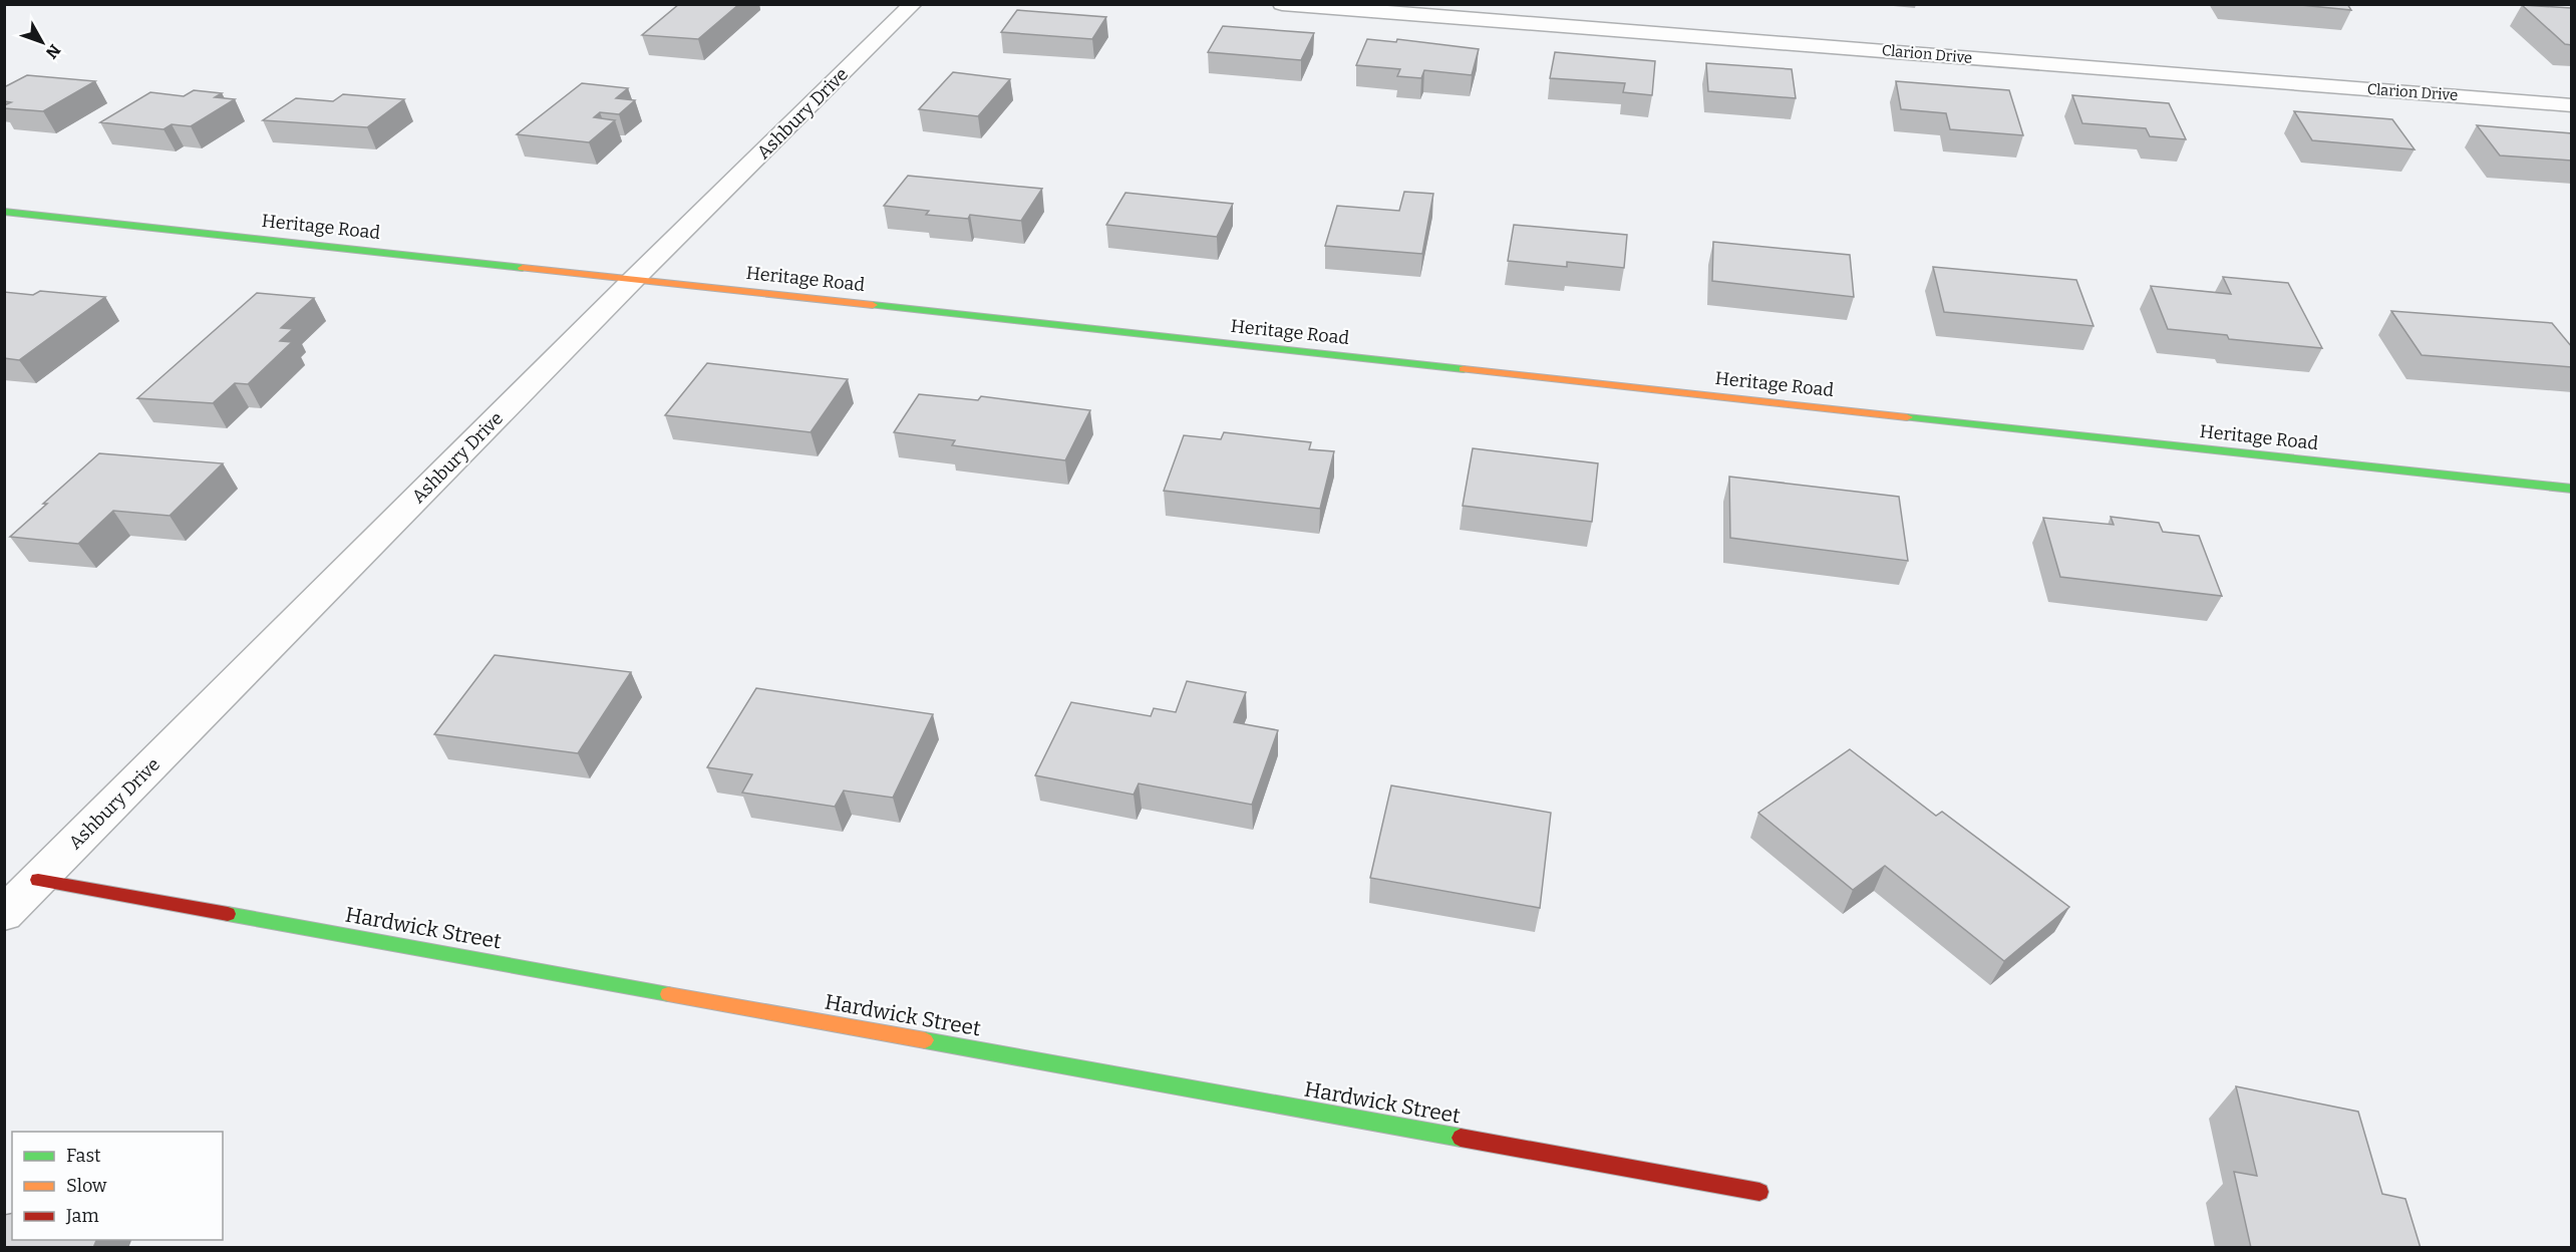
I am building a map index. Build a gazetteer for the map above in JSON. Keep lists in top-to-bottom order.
{
  "streets": {
    "street": [
      "Clarion Drive",
      "Ashbury Drive",
      "Heritage Road",
      "Hardwick Street"
    ]
  },
  "crossings": [
    ["Ashbury Drive", "Heritage Road"],
    ["Ashbury Drive", "Hardwick Street"]
  ],
  "legend": ["Fast", "Slow", "Jam"],
  "north": "bottom right"
}
